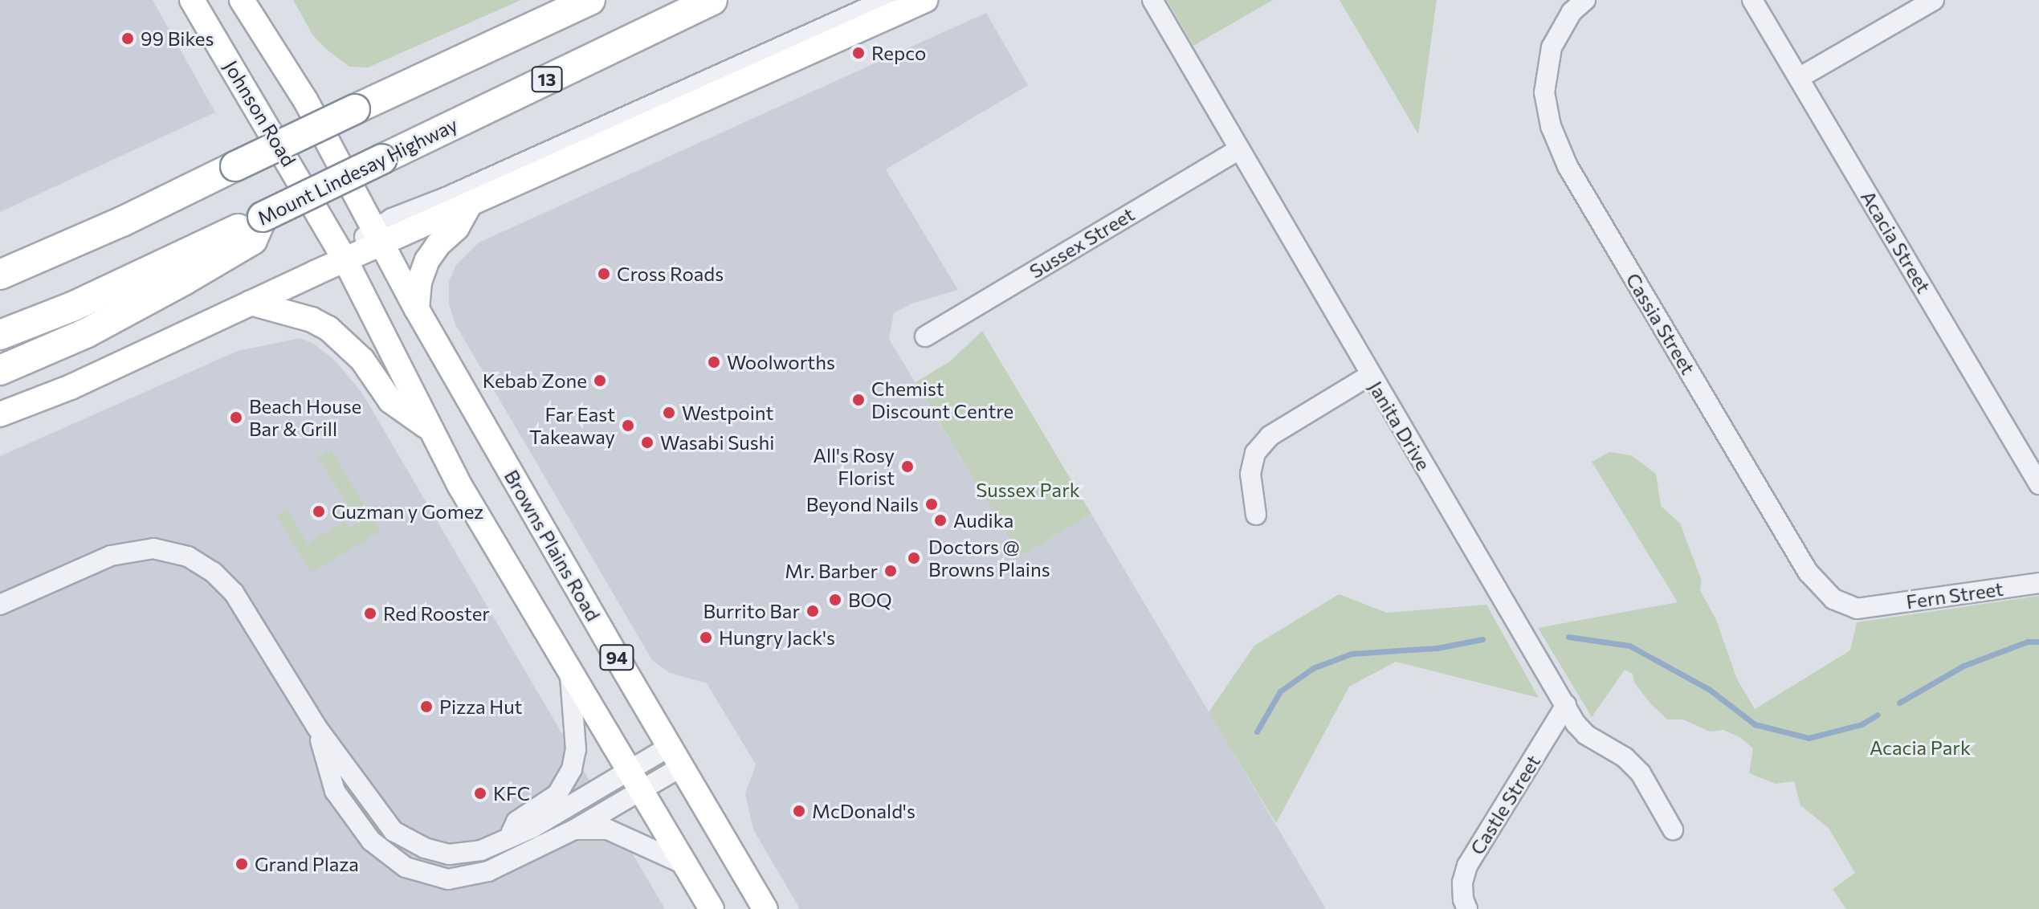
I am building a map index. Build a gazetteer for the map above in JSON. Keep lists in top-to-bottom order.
{
  "streets": {
    "highway": ["13", "Mount Lindesay Highway"],
    "main road": ["Johnson Road", "Browns Plains Road", "94"],
    "street": [
      "Acacia Street",
      "Sussex Street",
      "Cassia Street",
      "Janita Drive",
      "Fern Street",
      "Castle Street"
    ]
  },
  "crossings": [
    ["Johnson Road", "94"],
    ["Sussex Street", "Janita Drive"],
    ["Cassia Street", "Fern Street"],
    ["Janita Drive", "Castle Street"]
  ],
  "parks": ["Sussex Park", "Acacia Park"],
  "places": [
    "99 Bikes",
    "Repco",
    "Cross Roads",
    "Woolworths",
    "Kebab Zone",
    "Chemist Discount Centre",
    "Westpoint",
    "Beach House Bar & Grill",
    "Far East Takeaway",
    "Wasabi Sushi",
    "All's Rosy Florist",
    "Beyond Nails",
    "Guzman y Gomez",
    "Audika",
    "Doctors @ Browns Plains",
    "Mr. Barber",
    "BOQ",
    "Burrito Bar",
    "Red Rooster",
    "Hungry Jack's",
    "Pizza Hut",
    "KFC",
    "McDonald's",
    "Grand Plaza"
  ]
}
